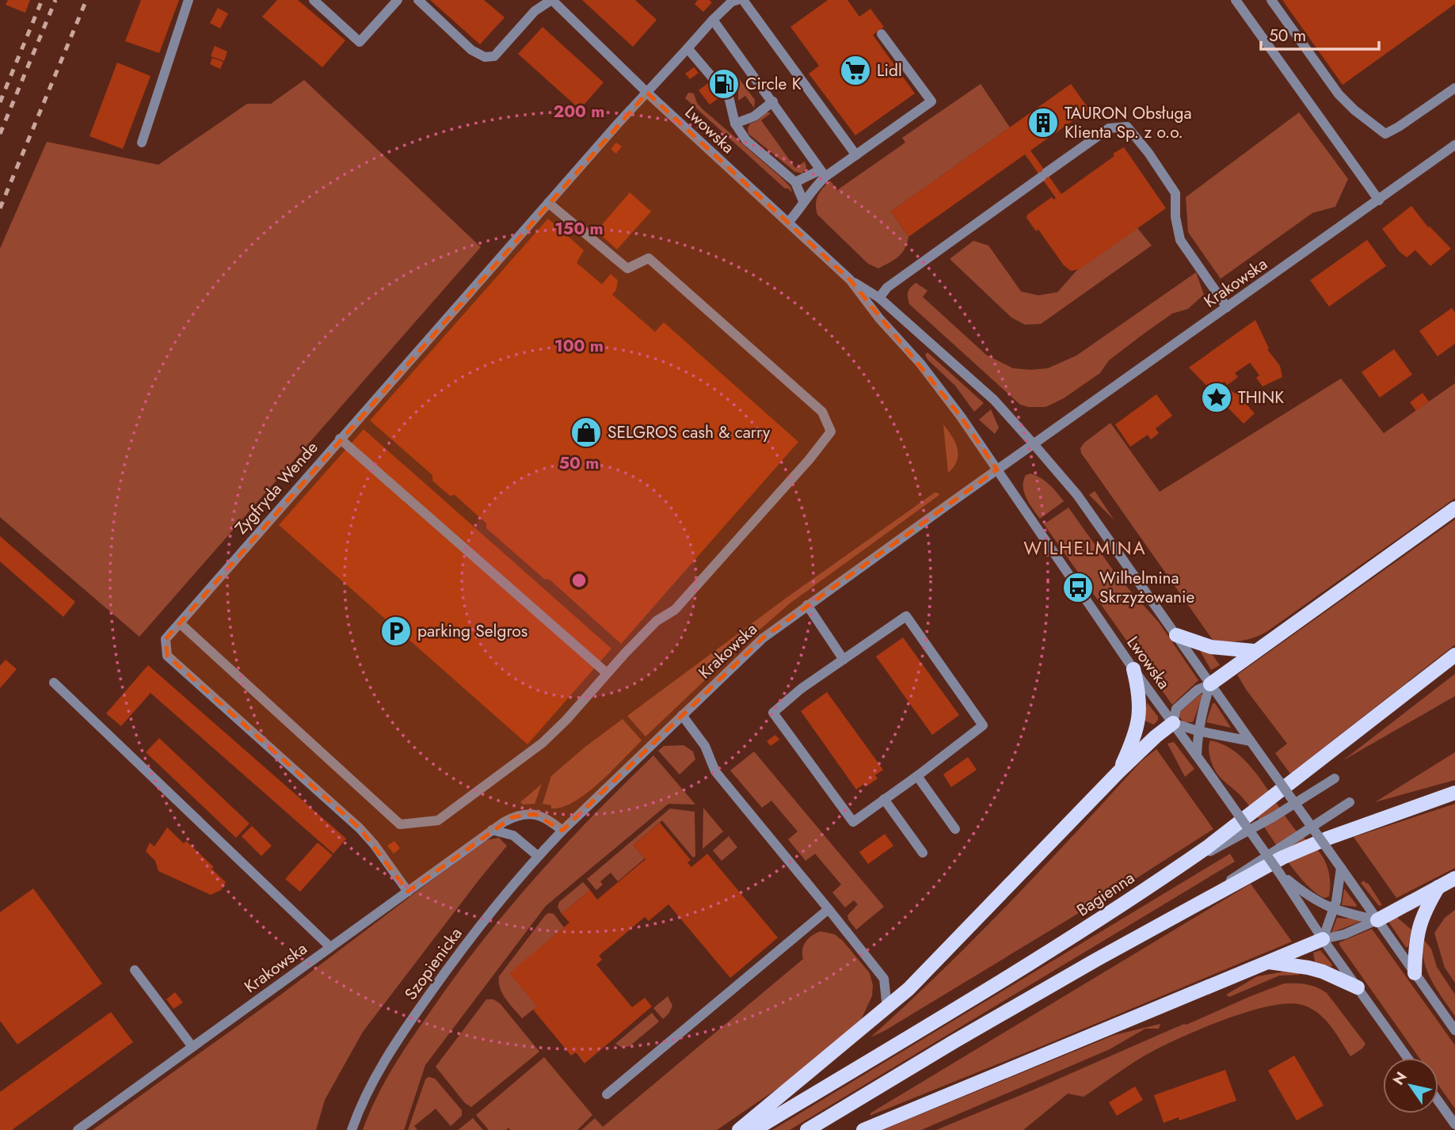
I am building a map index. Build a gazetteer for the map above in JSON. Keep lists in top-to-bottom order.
{
  "streets": {
    "main road": ["Bagienna"],
    "street": [
      "Lwowska",
      "Krakowska",
      "Zygfryda Wende",
      "Szopienicka"
    ]
  },
  "crossings": [
    ["Lwowska", "Krakowska"],
    ["Lwowska", "Zygfryda Wende"],
    ["Krakowska", "Zygfryda Wende"],
    ["Krakowska", "Szopienicka"]
  ],
  "districts": ["WILHELMINA"],
  "places": {
    "supermarket": ["Lidl"],
    "fuel station": ["Circle K"],
    "building": ["TAURON Obsługa Klienta Sp. z o.o."],
    "place": ["THINK"],
    "shop": ["SELGROS cash & carry"],
    "bus stop": ["Wilhelmina Skrzyżowanie"],
    "parking": ["parking Selgros"]
  },
  "scale_bar": "50 m",
  "north": "top left",
  "rings": [
    "200 m",
    "150 m",
    "100 m",
    "50 m"
  ]
}
